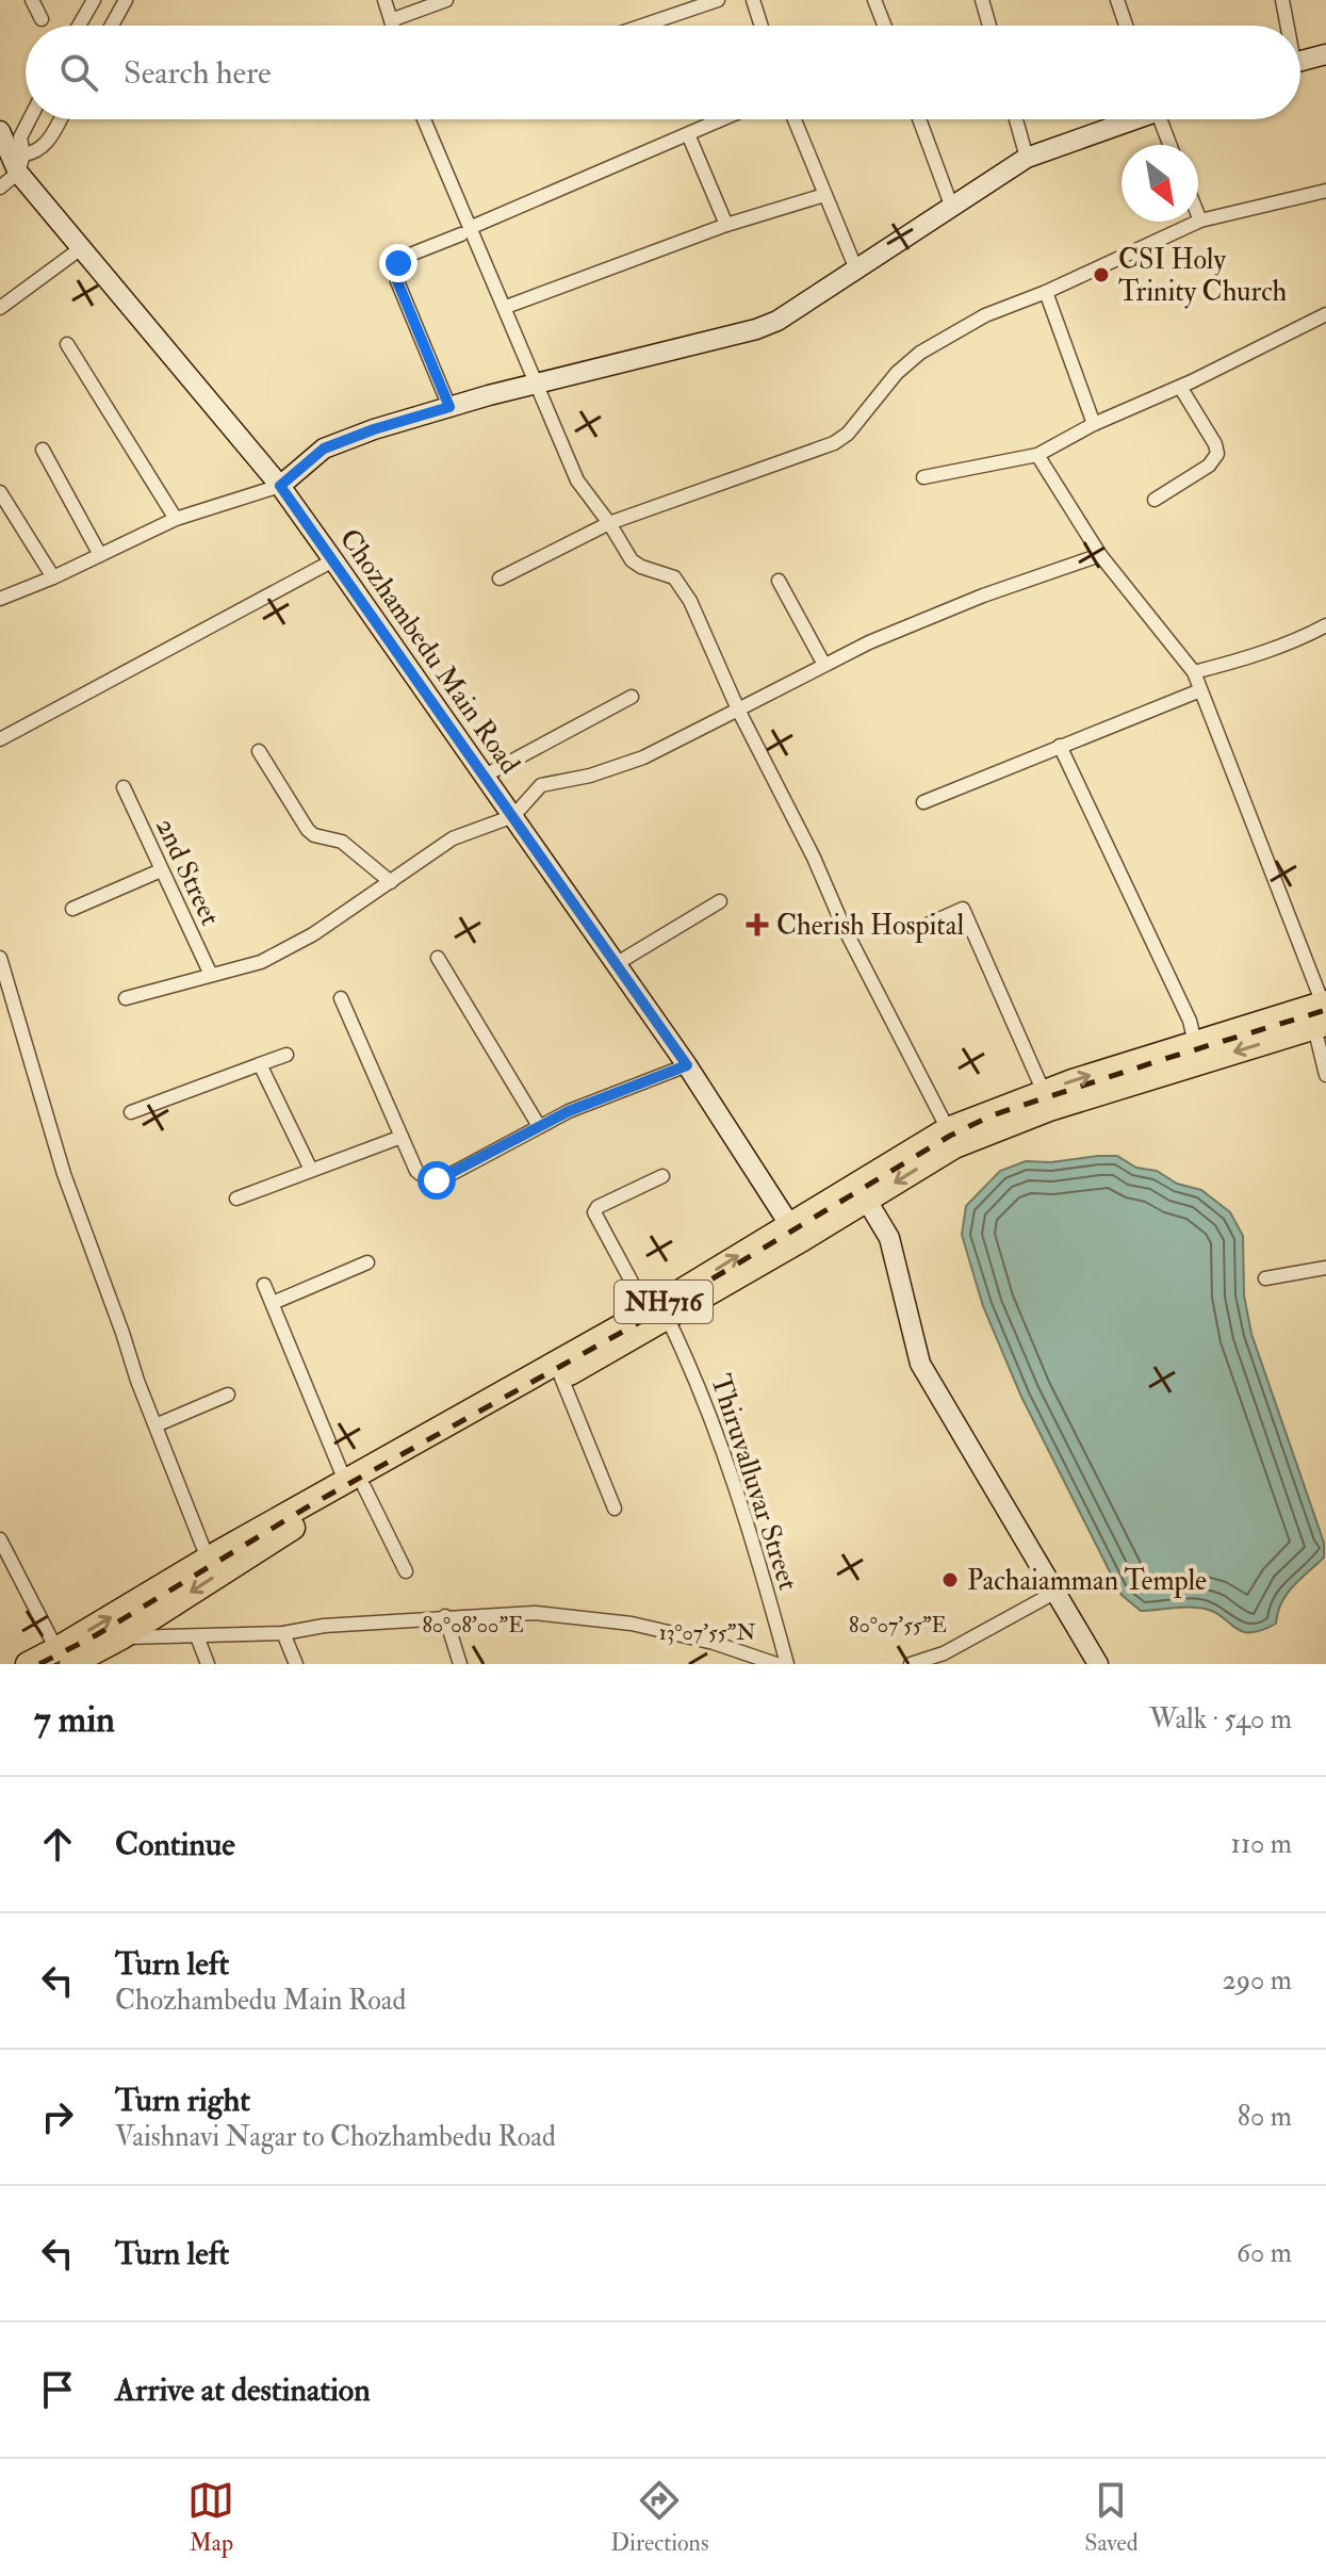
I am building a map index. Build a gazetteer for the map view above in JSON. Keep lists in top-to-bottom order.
{
  "streets": {
    "highway": ["NH716"],
    "street": ["Chozhambedu Main Road", "2nd Street", "Thiruvalluvar Street"]
  },
  "crossings": [
    ["Chozhambedu Main Road", "NH716"],
    ["NH716", "Thiruvalluvar Street"]
  ],
  "places": {
    "other": ["CSI Holy Trinity Church", "Pachaiamman Temple"],
    "health": ["Cherish Hospital"]
  },
  "north": "bottom right",
  "page": {
    "search": "Search here",
    "heading": ["7 min", "Walk · 540 m"],
    "list": [
      ["Continue", "110 m"],
      ["Turn left", "Chozhambedu Main Road", "290 m"],
      ["Turn right", "Vaishnavi Nagar to Chozhambedu Road", "80 m"],
      ["Turn left", "60 m"],
      "Arrive at destination"
    ],
    "nav": ["Map", "Directions", "Saved"]
  },
  "coordinates": ["80°08'00\"E", "80°07'55\"E", "13°07'55\"N"]
}
